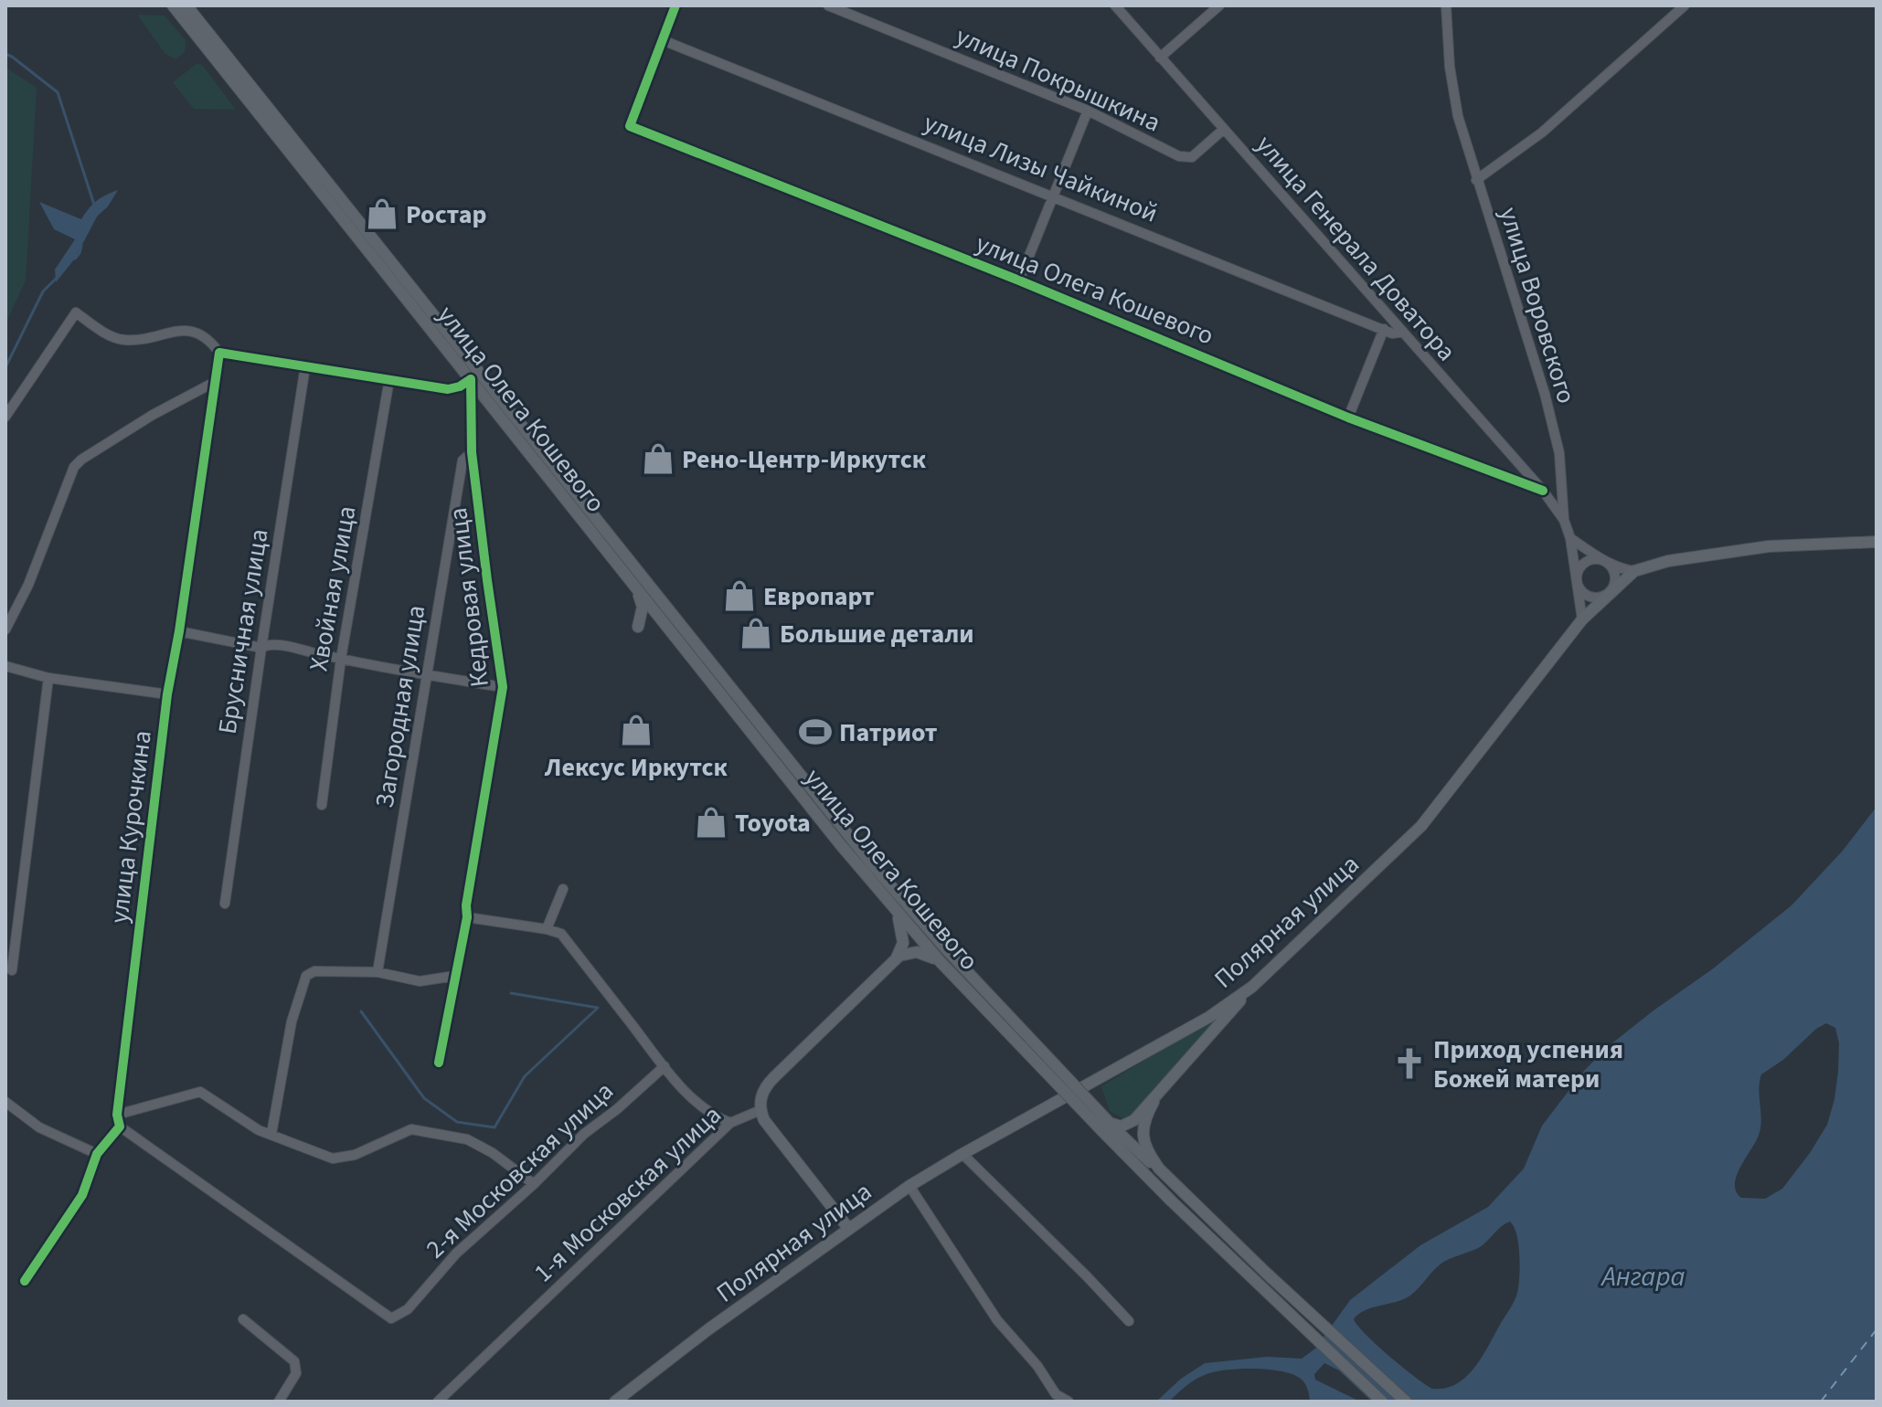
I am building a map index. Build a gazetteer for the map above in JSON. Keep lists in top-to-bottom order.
{
  "streets": {
    "main road": ["улица Олега Кошевого", "Полярная улица", "1-я Московская улица"],
    "street": [
      "улица Покрышкина",
      "улица Лизы Чайкиной",
      "улица Генерала Доватора",
      "улица Воровского",
      "Хвойная улица",
      "Кедровая улица",
      "Брусничная улица",
      "Загородная улица",
      "улица Курочкина",
      "2-я Московская улица"
    ]
  },
  "crossings": [
    ["улица Покрышкина", "улица Генерала Доватора"],
    ["улица Лизы Чайкиной", "улица Генерала Доватора"],
    ["улица Лизы Чайкиной", "улица Олега Кошевого"],
    ["улица Генерала Доватора", "улица Олега Кошевого"],
    ["улица Генерала Доватора", "улица Воровского"],
    ["улица Олега Кошевого", "Кедровая улица"],
    ["улица Воровского", "Полярная улица"],
    ["Кедровая улица", "Загородная улица"],
    ["улица Курочкина", "2-я Московская улица"]
  ],
  "water": ["Ангара"],
  "places": {
    "shop": [
      "Ростар",
      "Рено-Центр-Иркутск",
      "Европарт",
      "Большие детали",
      "Лексус Иркутск",
      "Toyota"
    ],
    "sports": ["Патриот"],
    "church": ["Приход успения Божей матери"]
  }
}
